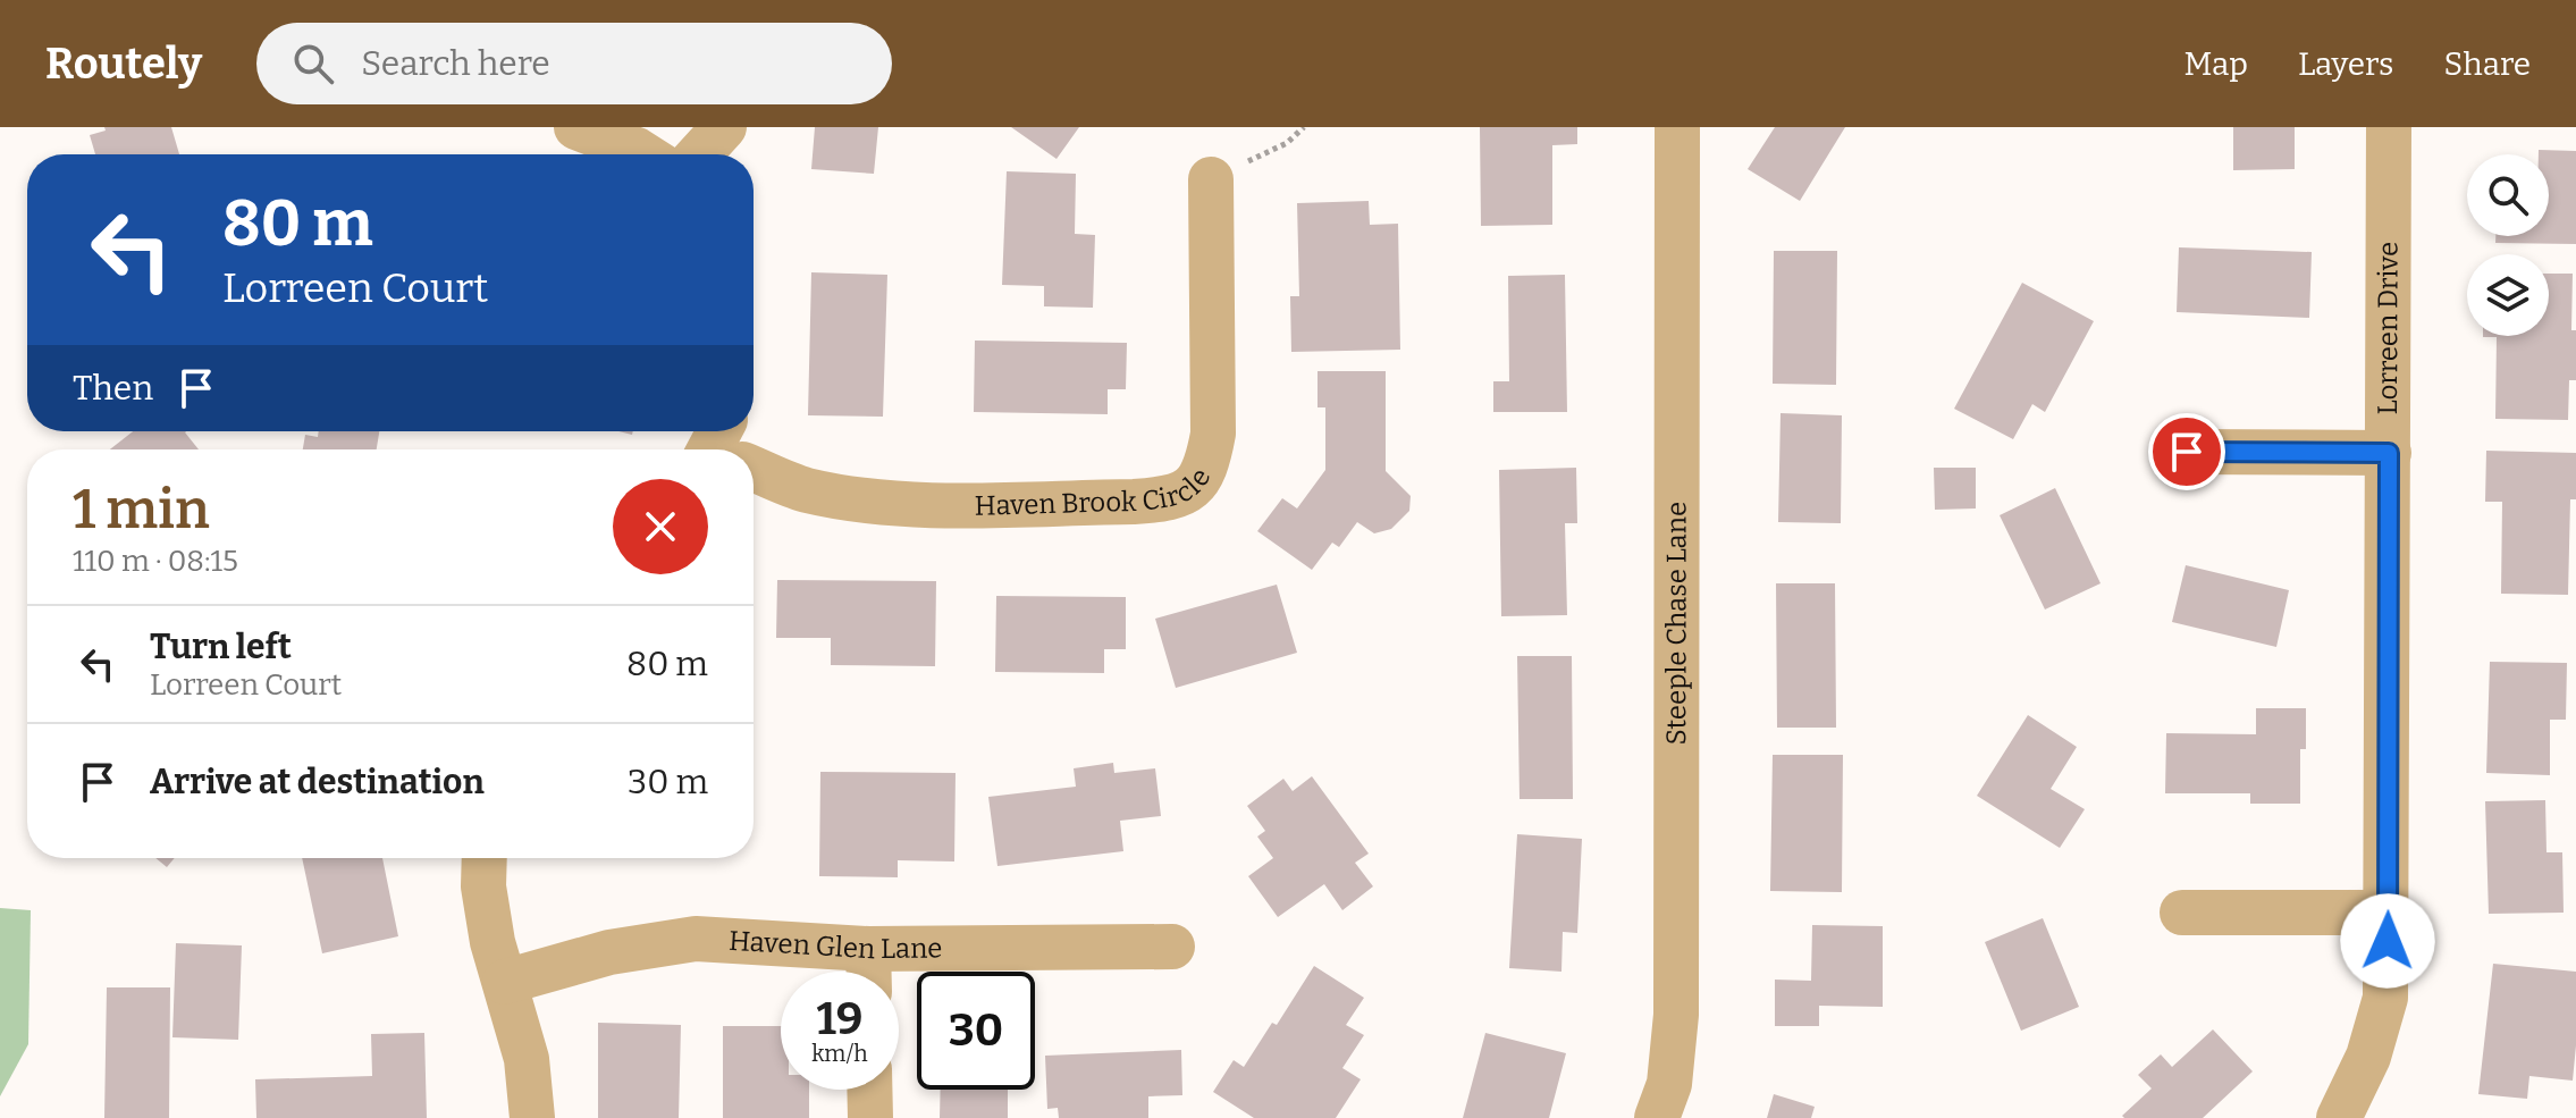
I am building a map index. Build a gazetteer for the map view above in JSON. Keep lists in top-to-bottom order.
{
  "streets": {
    "street": [
      "Lorreen Drive",
      "Haven Brook Circle",
      "Steeple Chase Lane",
      "Haven Glen Lane"
    ]
  },
  "page": {
    "header": "Routely",
    "search": "Search here",
    "nav": ["Map", "Layers", "Share"],
    "turn": ["80 m", "Lorreen Court"],
    "then": "Then",
    "heading": ["1 min", "110 m · 08:15"],
    "list": [
      {
        "name": "Turn left",
        "note": "Lorreen Court",
        "value": "80 m"
      },
      {
        "name": "Arrive at destination",
        "value": "30 m"
      }
    ],
    "speed": "19 km/h",
    "limit": "30"
  }
}
